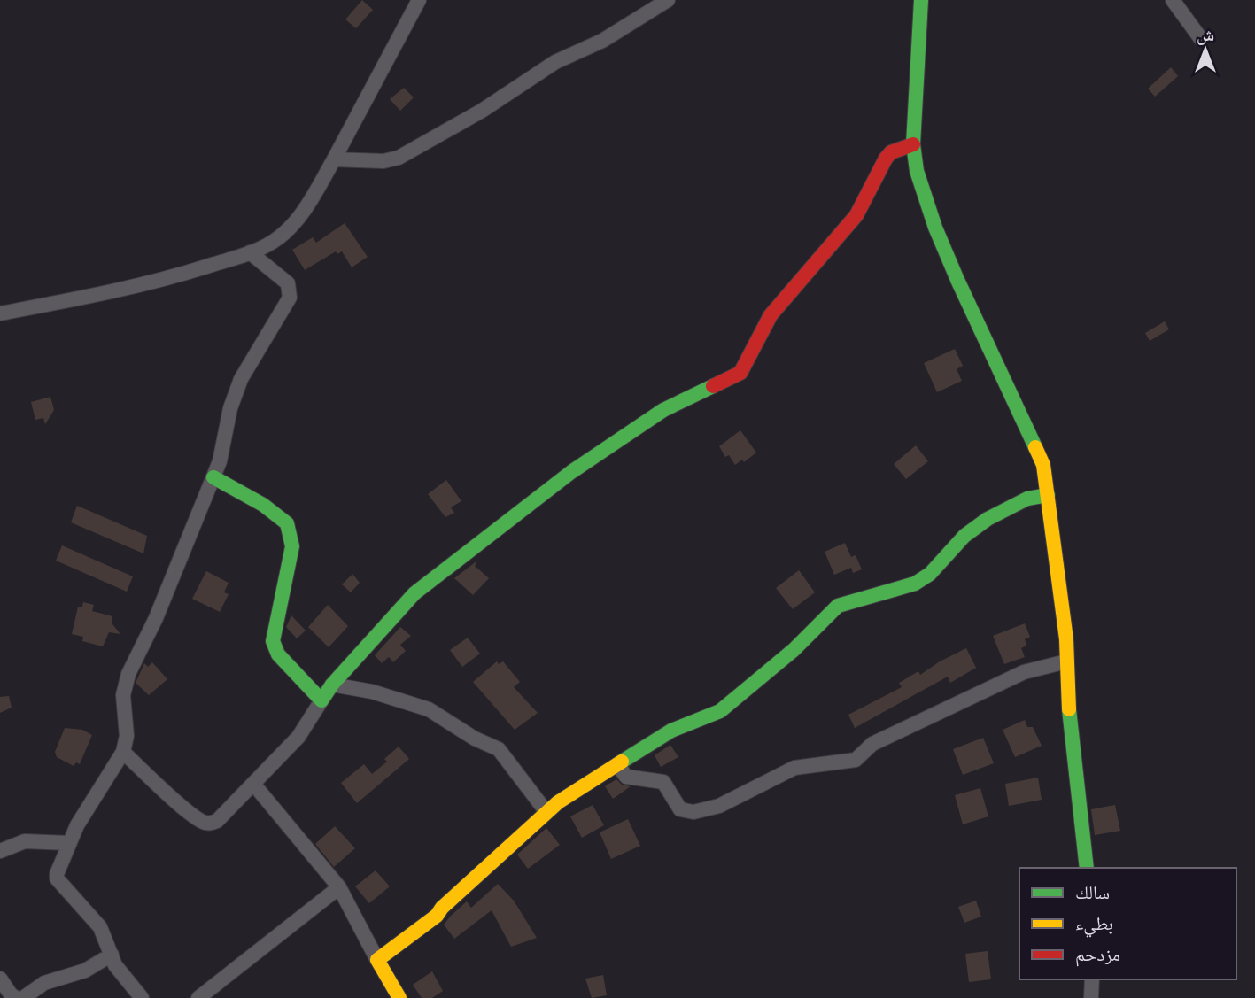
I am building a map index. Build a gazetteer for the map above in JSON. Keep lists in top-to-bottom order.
{
  "legend": ["سالك", "بطيء", "مزدحم"],
  "north": "top"
}
